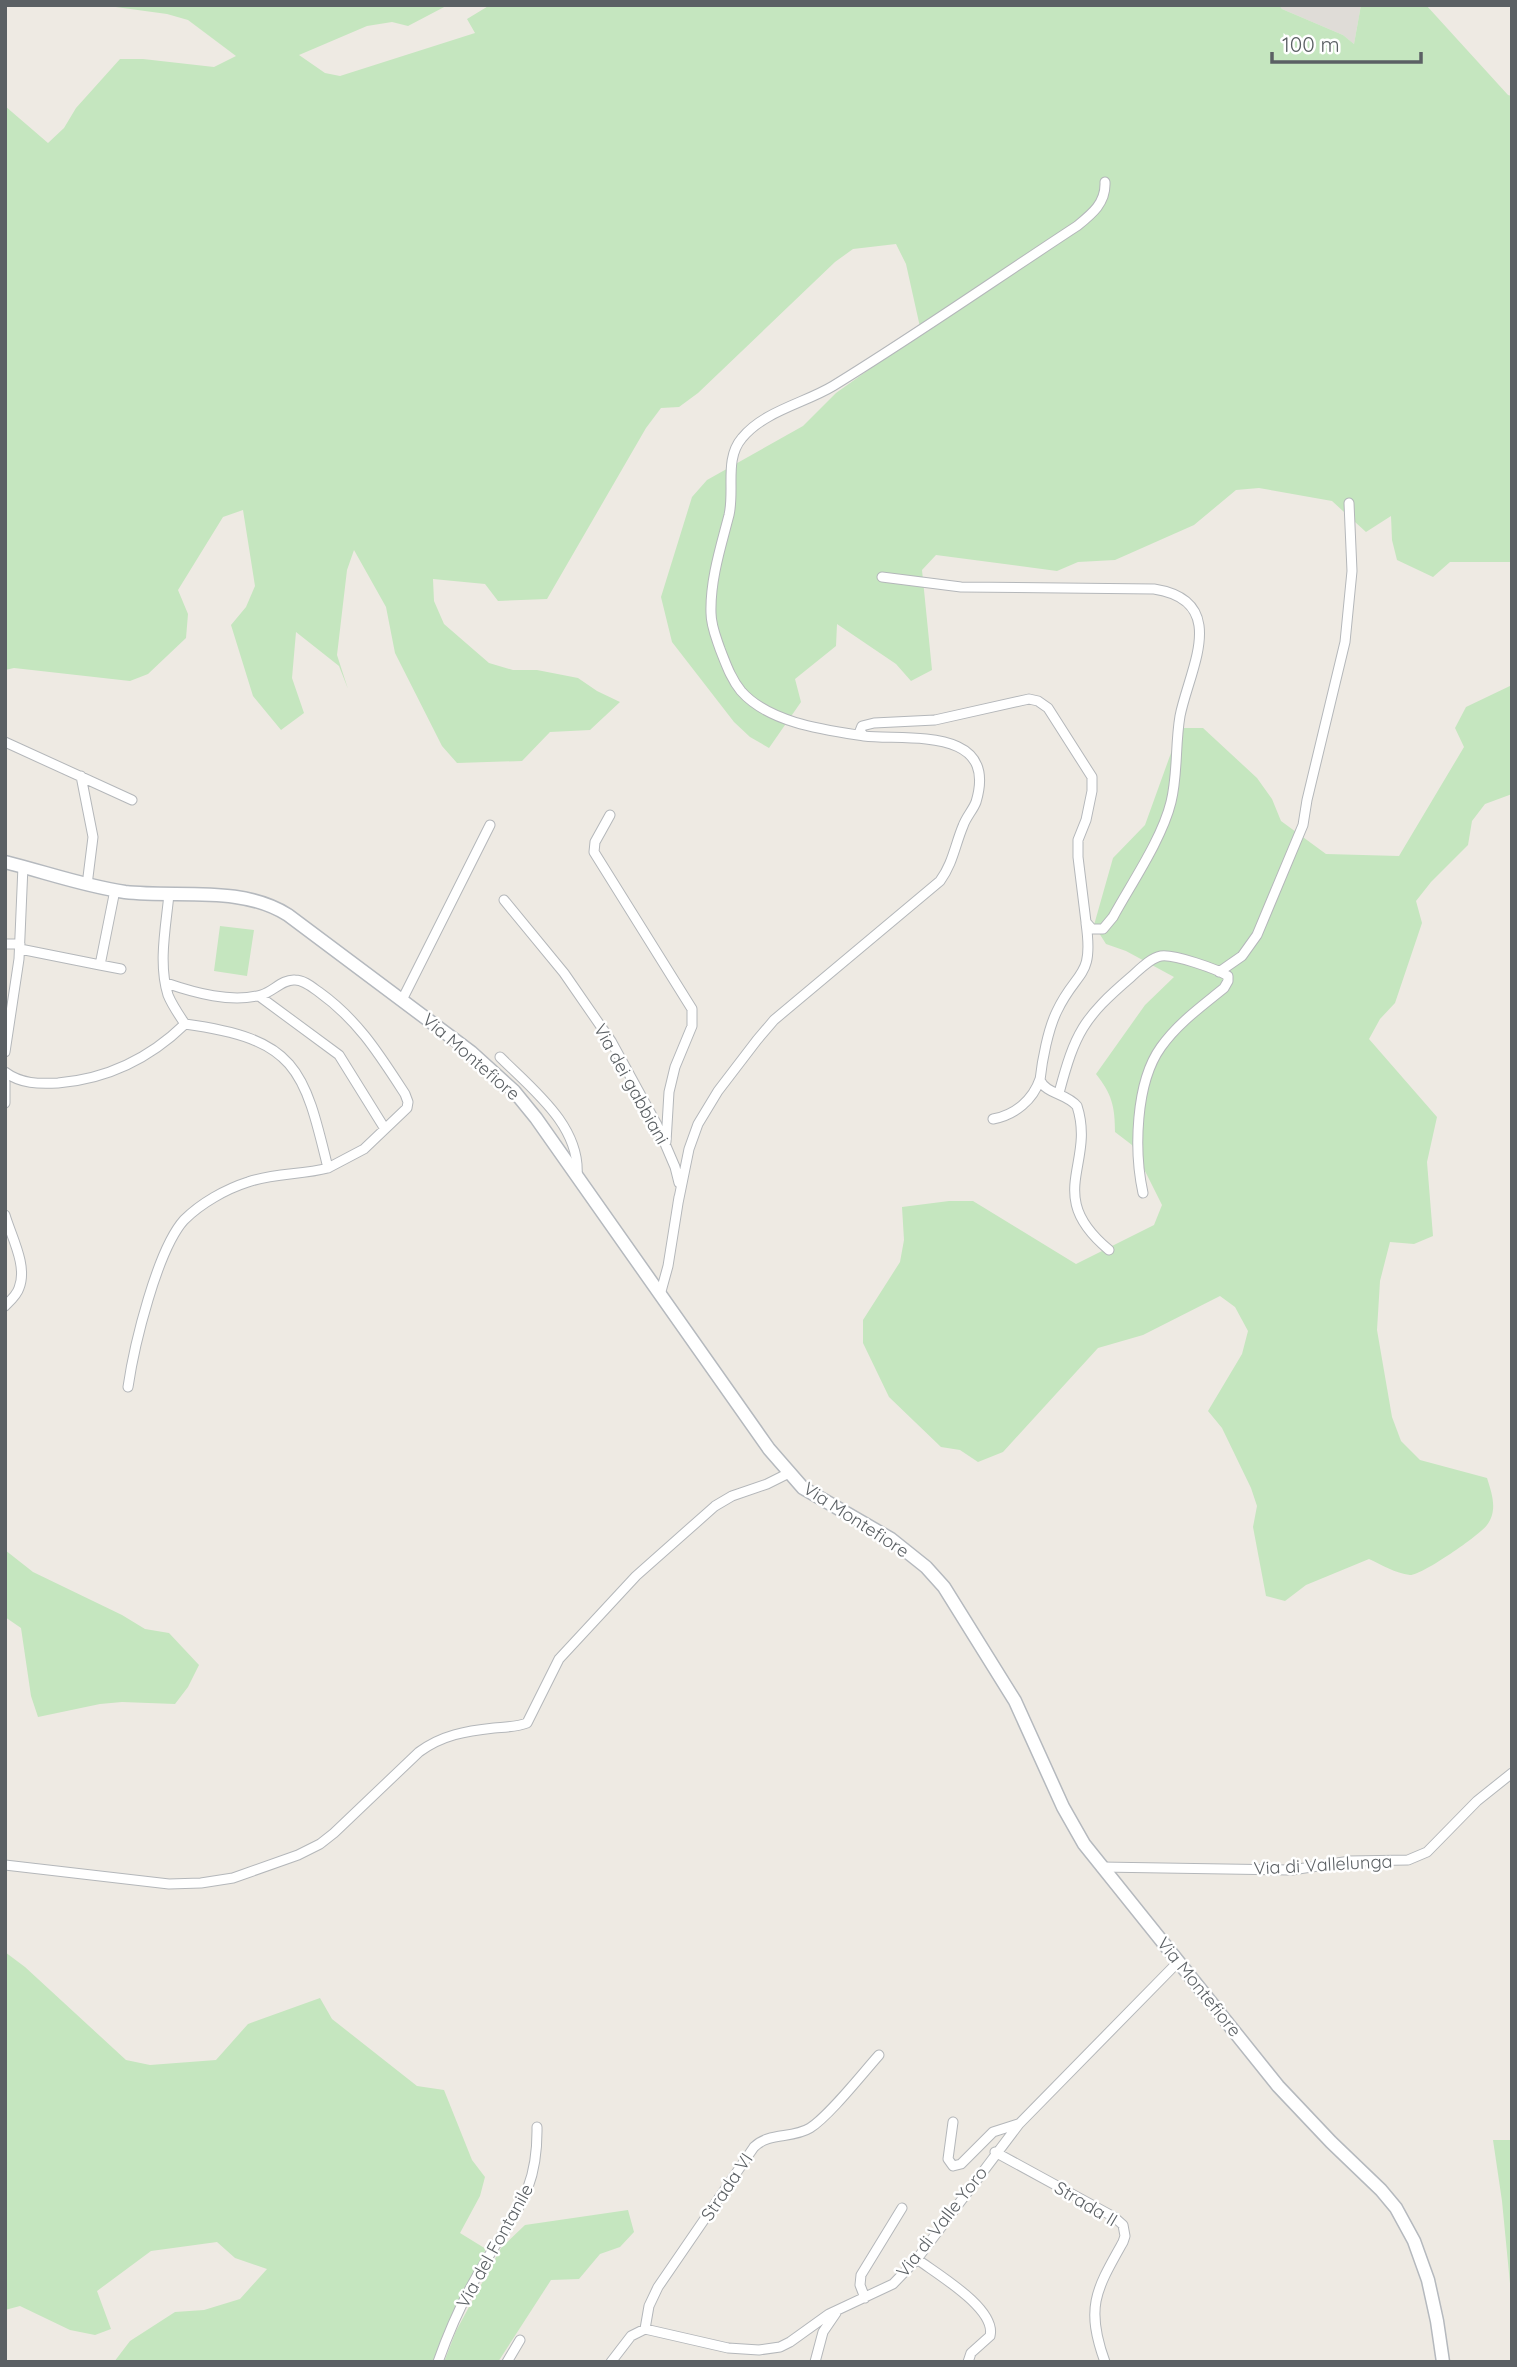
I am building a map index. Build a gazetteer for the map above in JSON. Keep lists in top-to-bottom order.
{
  "streets": {
    "main road": ["Via Montefiore"],
    "street": [
      "Via dei gabbiani",
      "Via di Vallelunga",
      "Strada VI",
      "Strada II",
      "Via di Valle Yoro",
      "Via del Fontanile"
    ]
  },
  "crossings": [
    ["Via Montefiore", "Via dei gabbiani"],
    ["Via Montefiore", "Via di Vallelunga"],
    ["Via Montefiore", "Via di Valle Yoro"],
    ["Strada VI", "Via di Valle Yoro"],
    ["Strada II", "Via di Valle Yoro"]
  ],
  "scale_bar": "100 m"
}
